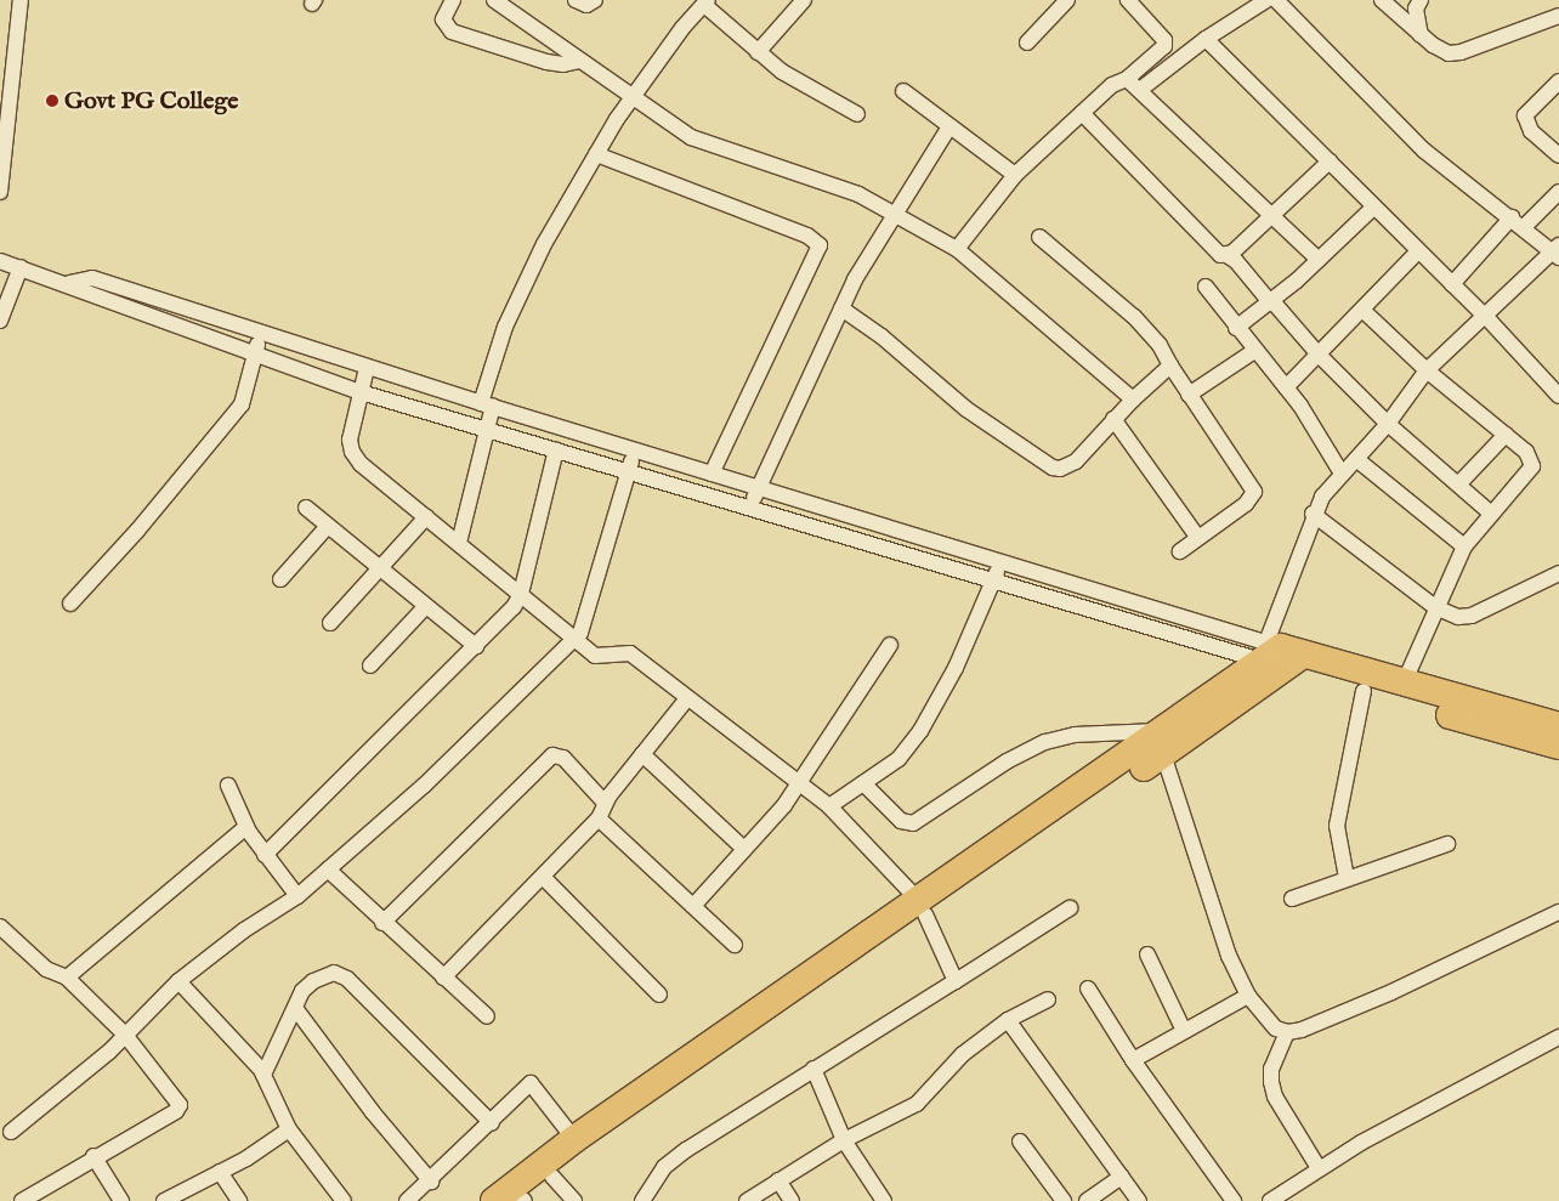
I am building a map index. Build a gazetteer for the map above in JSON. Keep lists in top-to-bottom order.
{
  "places": ["Govt PG College"]
}
